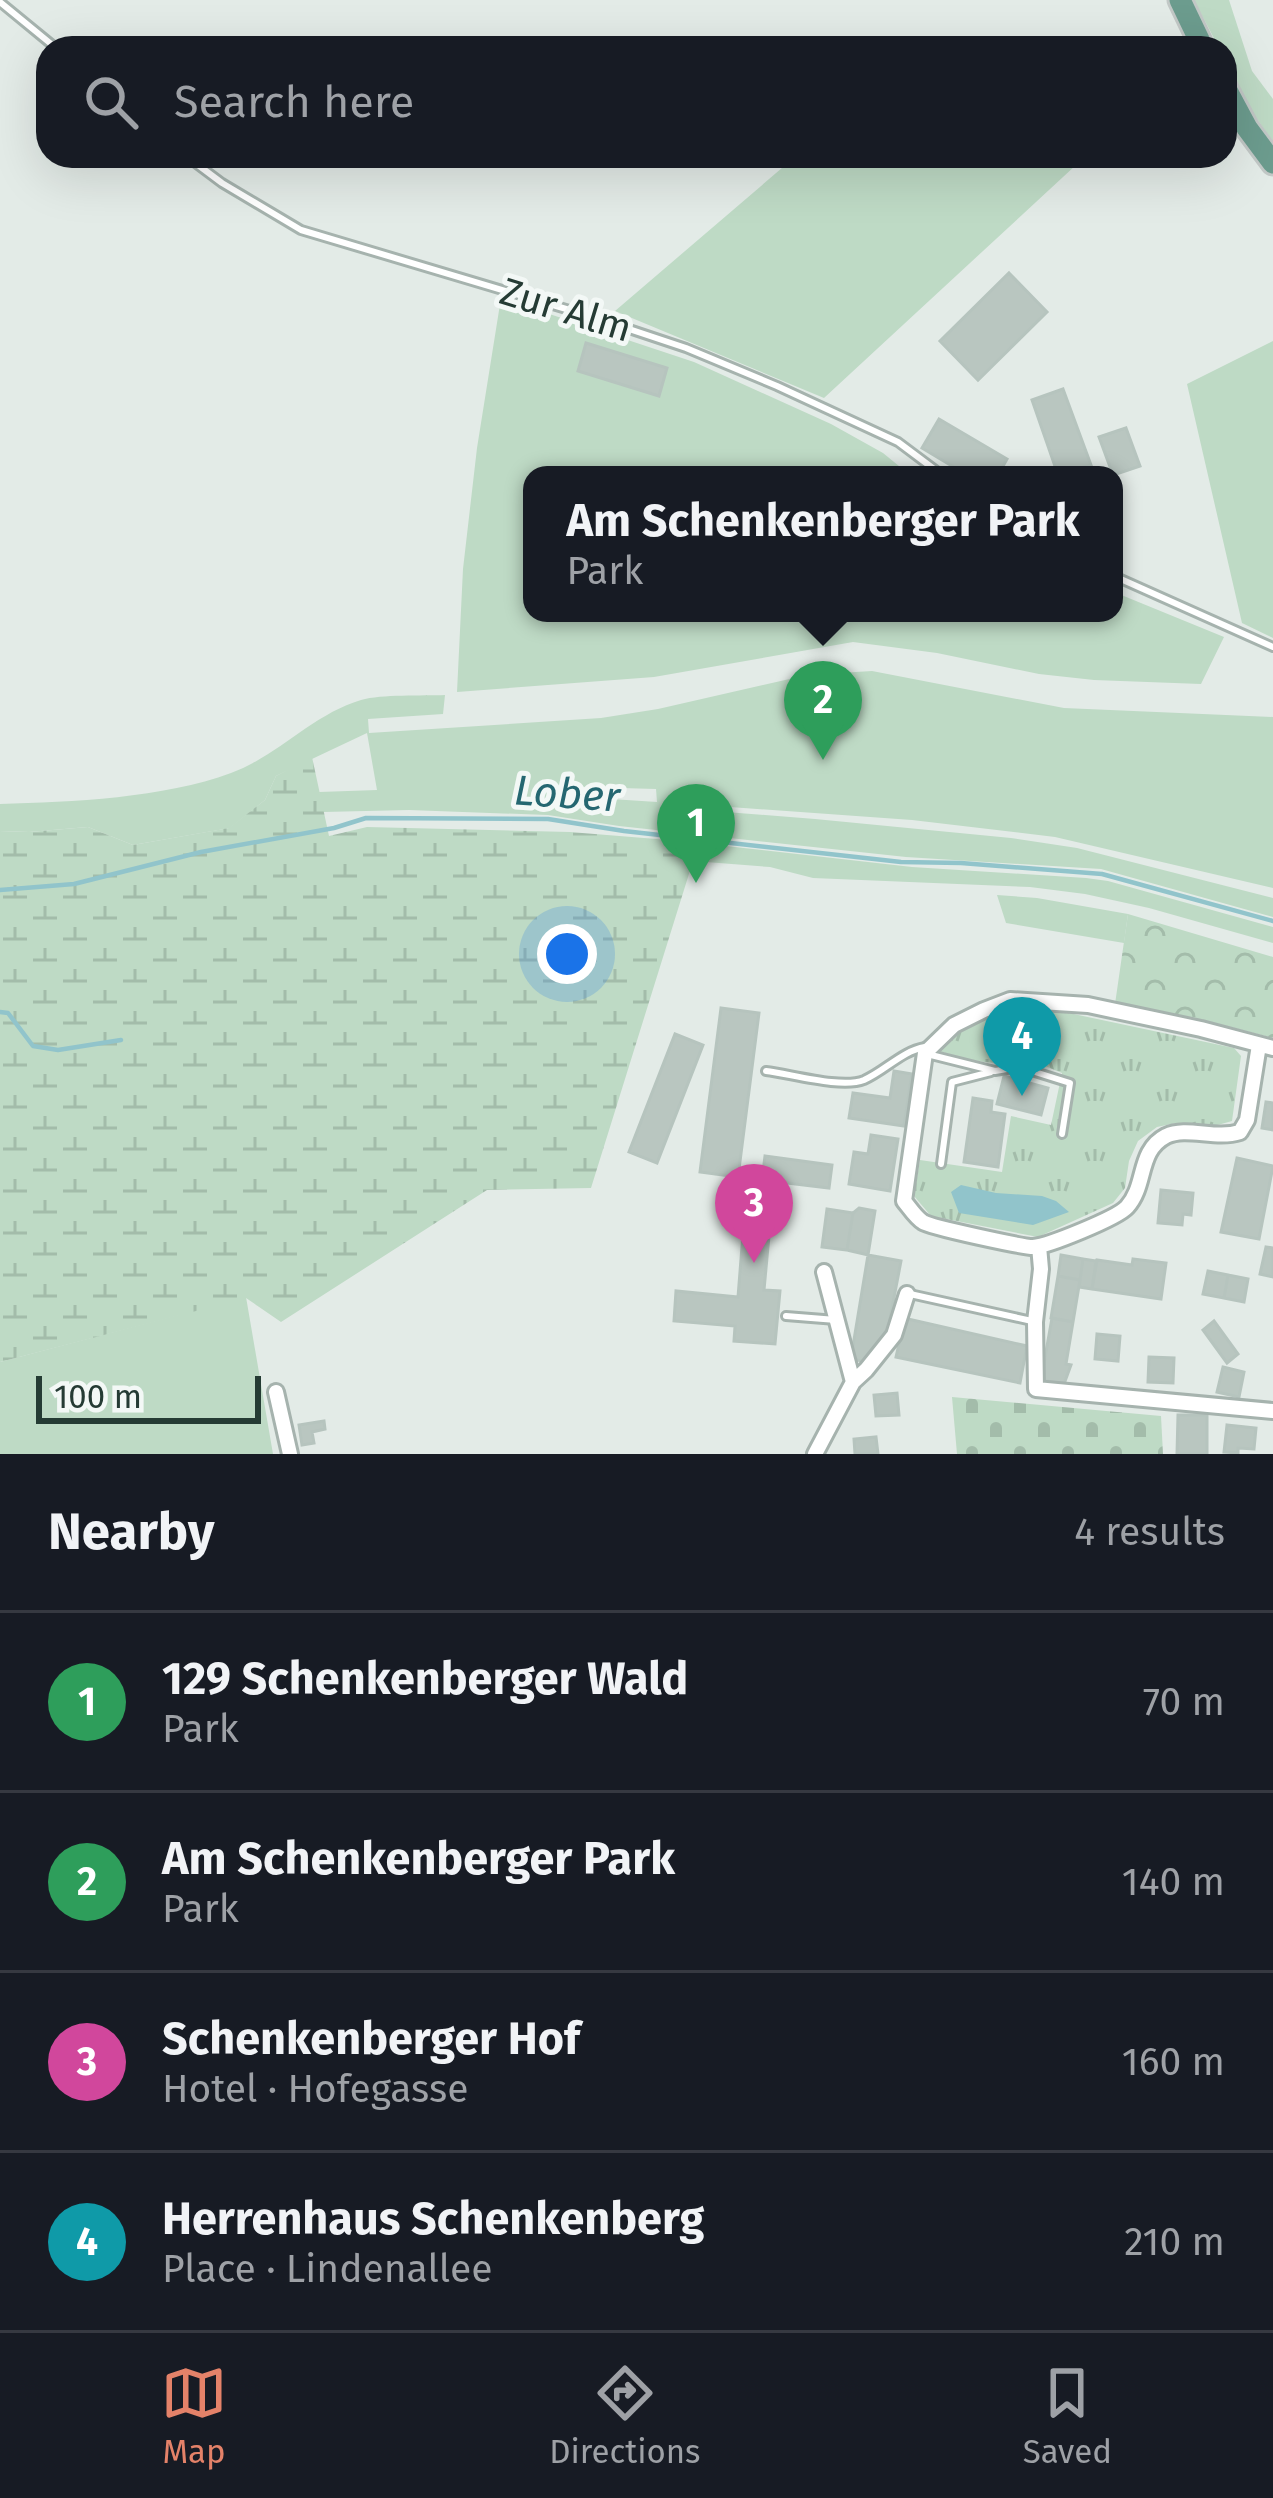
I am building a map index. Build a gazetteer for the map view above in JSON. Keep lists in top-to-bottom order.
{
  "streets": {
    "lane": ["Zur Alm"]
  },
  "water": ["Lober"],
  "scale_bar": "100 m",
  "page": {
    "search": "Search here",
    "popup": ["Am Schenkenberger Park", "Park"],
    "pins": [
      "2",
      "1",
      "4",
      "3"
    ],
    "scale": "100 m",
    "heading": ["Nearby", "4 results"],
    "list": [
      {
        "mark": "1",
        "name": "129 Schenkenberger Wald",
        "note": "Park",
        "value": "70 m"
      },
      {
        "mark": "2",
        "name": "Am Schenkenberger Park",
        "note": "Park",
        "value": "140 m"
      },
      {
        "mark": "3",
        "name": "Schenkenberger Hof",
        "note": "Hotel · Hofegasse",
        "value": "160 m"
      },
      {
        "mark": "4",
        "name": "Herrenhaus Schenkenberg",
        "note": "Place · Lindenallee",
        "value": "210 m"
      }
    ],
    "nav": ["Map", "Directions", "Saved"]
  }
}
